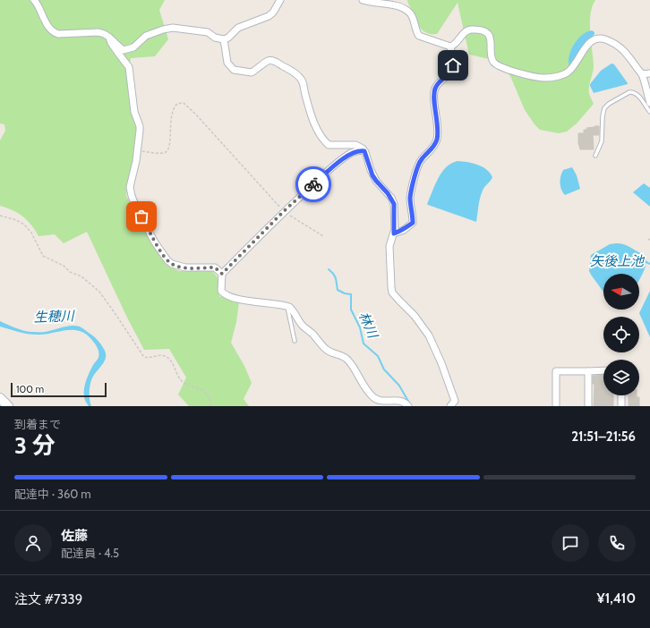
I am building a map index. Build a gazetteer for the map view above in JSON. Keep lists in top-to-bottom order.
{
  "water": ["矢後上池", "生穂川", "林川"],
  "scale_bar": "100 m",
  "north": "left",
  "page": {
    "scale": "100 m",
    "heading": ["3 分", "到着まで", "21:51–21:56"],
    "panel": [
      "佐藤",
      "配達員 · 4.5",
      "注文 #7339",
      "¥1,410"
    ],
    "bar": "配達中 · 360 m"
  }
}
